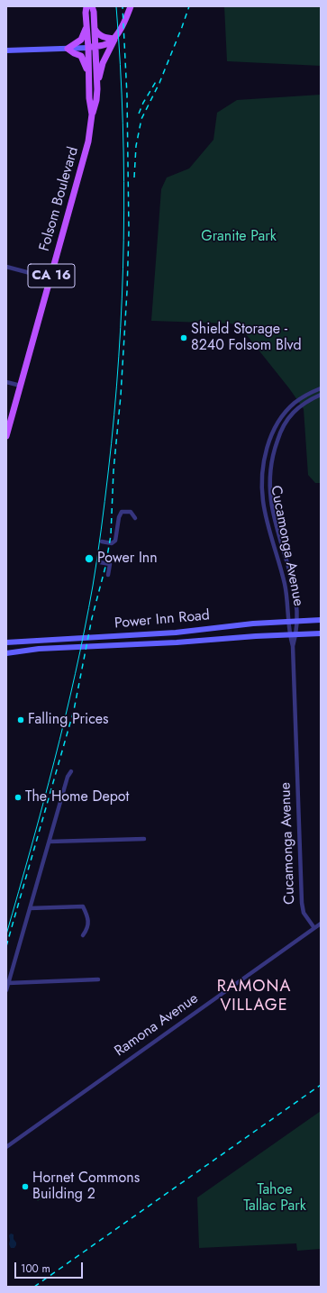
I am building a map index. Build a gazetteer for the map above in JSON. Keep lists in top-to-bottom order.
{
  "streets": {
    "main road": ["Folsom Boulevard", "CA 16", "Power Inn Road"],
    "street": ["Cucamonga Avenue", "Ramona Avenue"]
  },
  "crossings": [
    ["Cucamonga Avenue", "Power Inn Road"],
    ["Cucamonga Avenue", "Ramona Avenue"]
  ],
  "districts": ["RAMONA VILLAGE"],
  "parks": ["Granite Park", "Tahoe Tallac Park"],
  "places": [
    "Shield Storage - 8240 Folsom Blvd",
    "Power Inn",
    "Falling Prices",
    "The Home Depot",
    "Hornet Commons Building 2"
  ],
  "scale_bar": "100 m"
}
